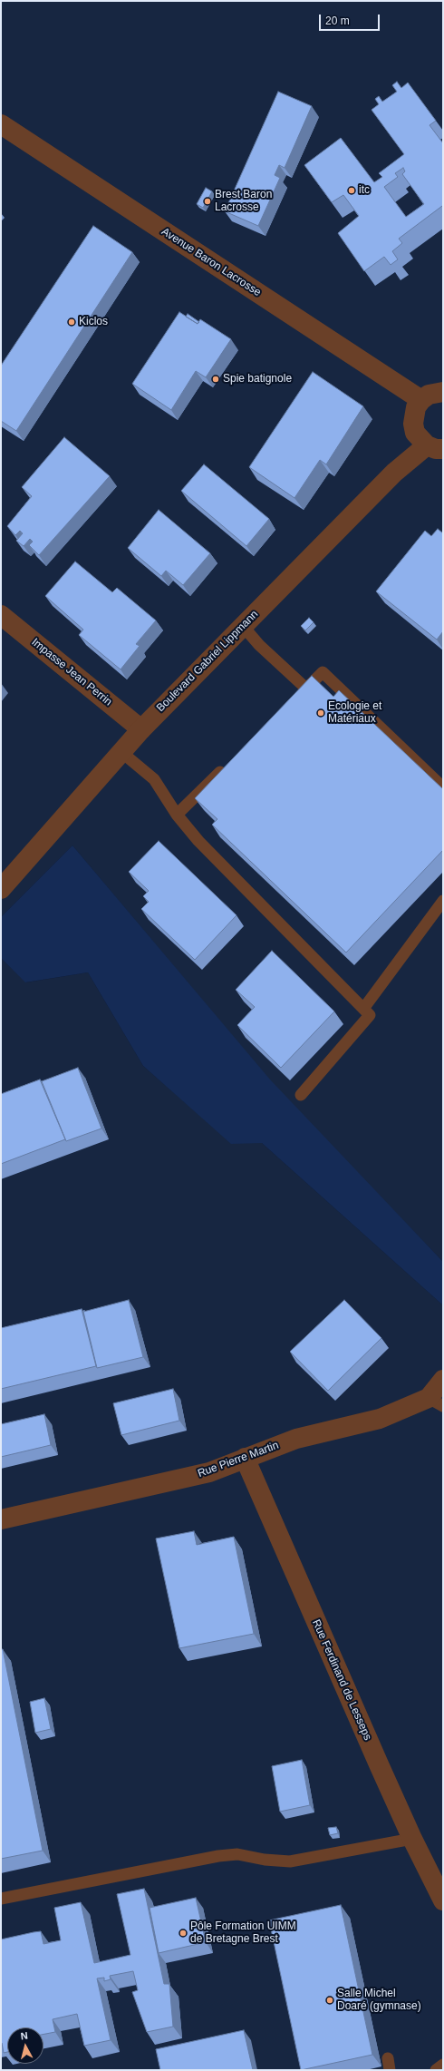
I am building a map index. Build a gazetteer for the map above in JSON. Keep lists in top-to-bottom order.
{
  "streets": {
    "street": [
      "Avenue Baron Lacrosse",
      "Boulevard Gabriel Lippmann",
      "Impasse Jean Perrin",
      "Rue Pierre Martin",
      "Rue Ferdinand de Lesseps"
    ]
  },
  "crossings": [
    ["Boulevard Gabriel Lippmann", "Impasse Jean Perrin"],
    ["Rue Pierre Martin", "Rue Ferdinand de Lesseps"]
  ],
  "places": [
    "itc",
    "Brest Baron Lacrosse",
    "Kiclos",
    "Spie batignole",
    "Ecologie et Matériaux",
    "Pôle Formation UIMM de Bretagne Brest",
    "Salle Michel Doaré (gymnase)"
  ],
  "scale_bar": "20 m",
  "north": "top"
}
